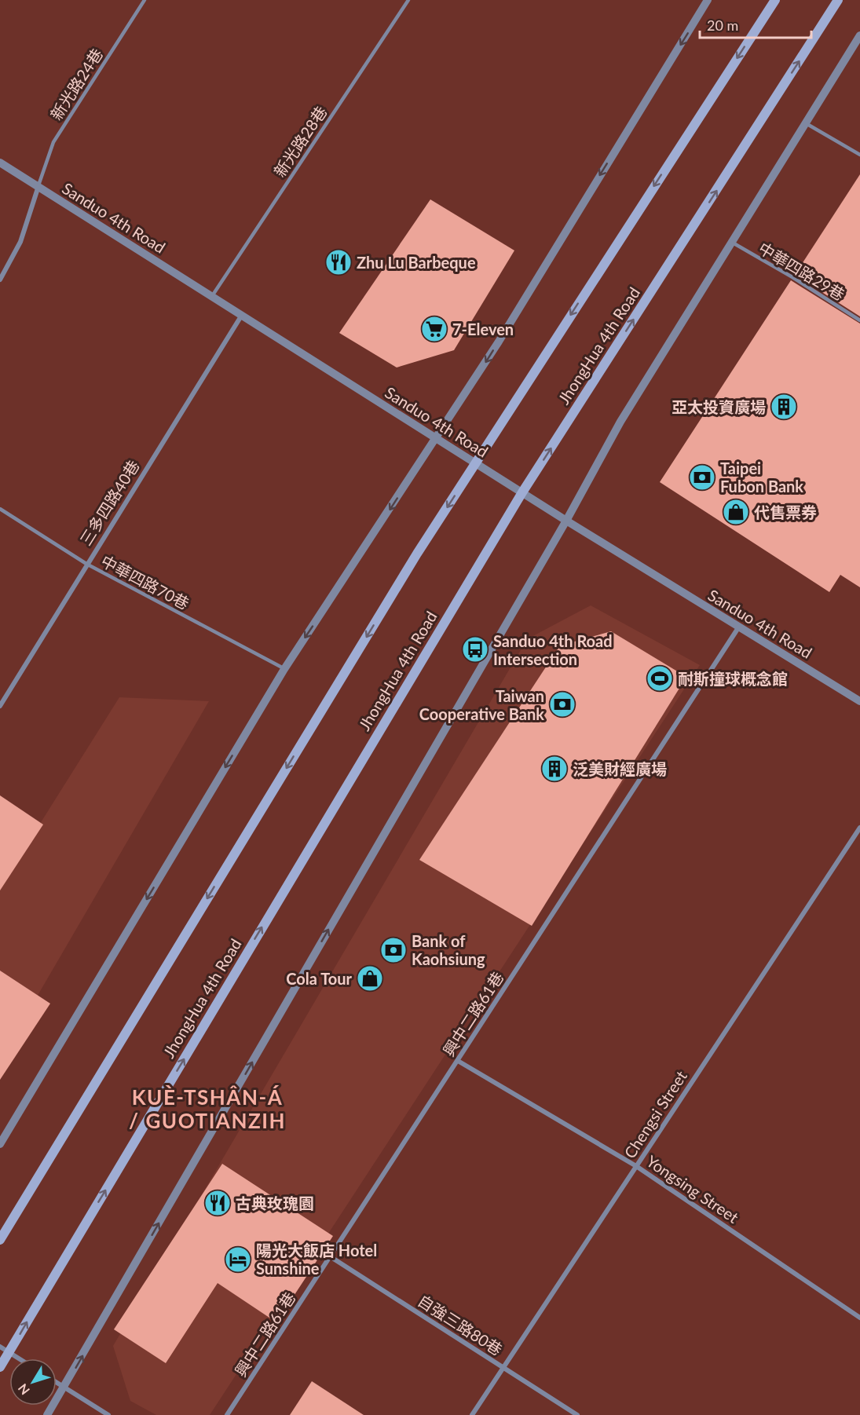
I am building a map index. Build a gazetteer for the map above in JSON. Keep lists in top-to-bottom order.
{
  "streets": {
    "main road": ["JhongHua 4th Road"],
    "street": [
      "Sanduo 4th Road",
      "三多四路40巷",
      "興中二路61巷",
      "Chengsi Street",
      "Yongsing Street",
      "自強三路80巷"
    ],
    "lane": [
      "新光路24巷",
      "新光路28巷",
      "中華四路29巷",
      "中華四路70巷"
    ]
  },
  "crossings": [
    ["新光路24巷", "Sanduo 4th Road"],
    ["新光路28巷", "Sanduo 4th Road"],
    ["Sanduo 4th Road", "JhongHua 4th Road"],
    ["Sanduo 4th Road", "三多四路40巷"],
    ["Sanduo 4th Road", "興中二路61巷"],
    ["三多四路40巷", "中華四路70巷"],
    ["興中二路61巷", "Yongsing Street"],
    ["興中二路61巷", "自強三路80巷"],
    ["Chengsi Street", "Yongsing Street"],
    ["Chengsi Street", "自強三路80巷"]
  ],
  "districts": ["KUÈ-TSHÂN-Á / GUOTIANZIH"],
  "places": {
    "restaurant": ["Zhu Lu Barbeque", "古典玫瑰園"],
    "supermarket": ["7-Eleven"],
    "building": ["亞太投資廣場", "泛美財經廣場"],
    "bank": ["Taipei Fubon Bank", "Taiwan Cooperative Bank", "Bank of Kaohsiung"],
    "shop": ["代售票券", "Cola Tour"],
    "bus stop": ["Sanduo 4th Road Intersection"],
    "sports": ["耐斯撞球概念館"],
    "hotel": ["陽光大飯店 Hotel Sunshine"]
  },
  "scale_bar": "20 m",
  "north": "bottom left"
}
